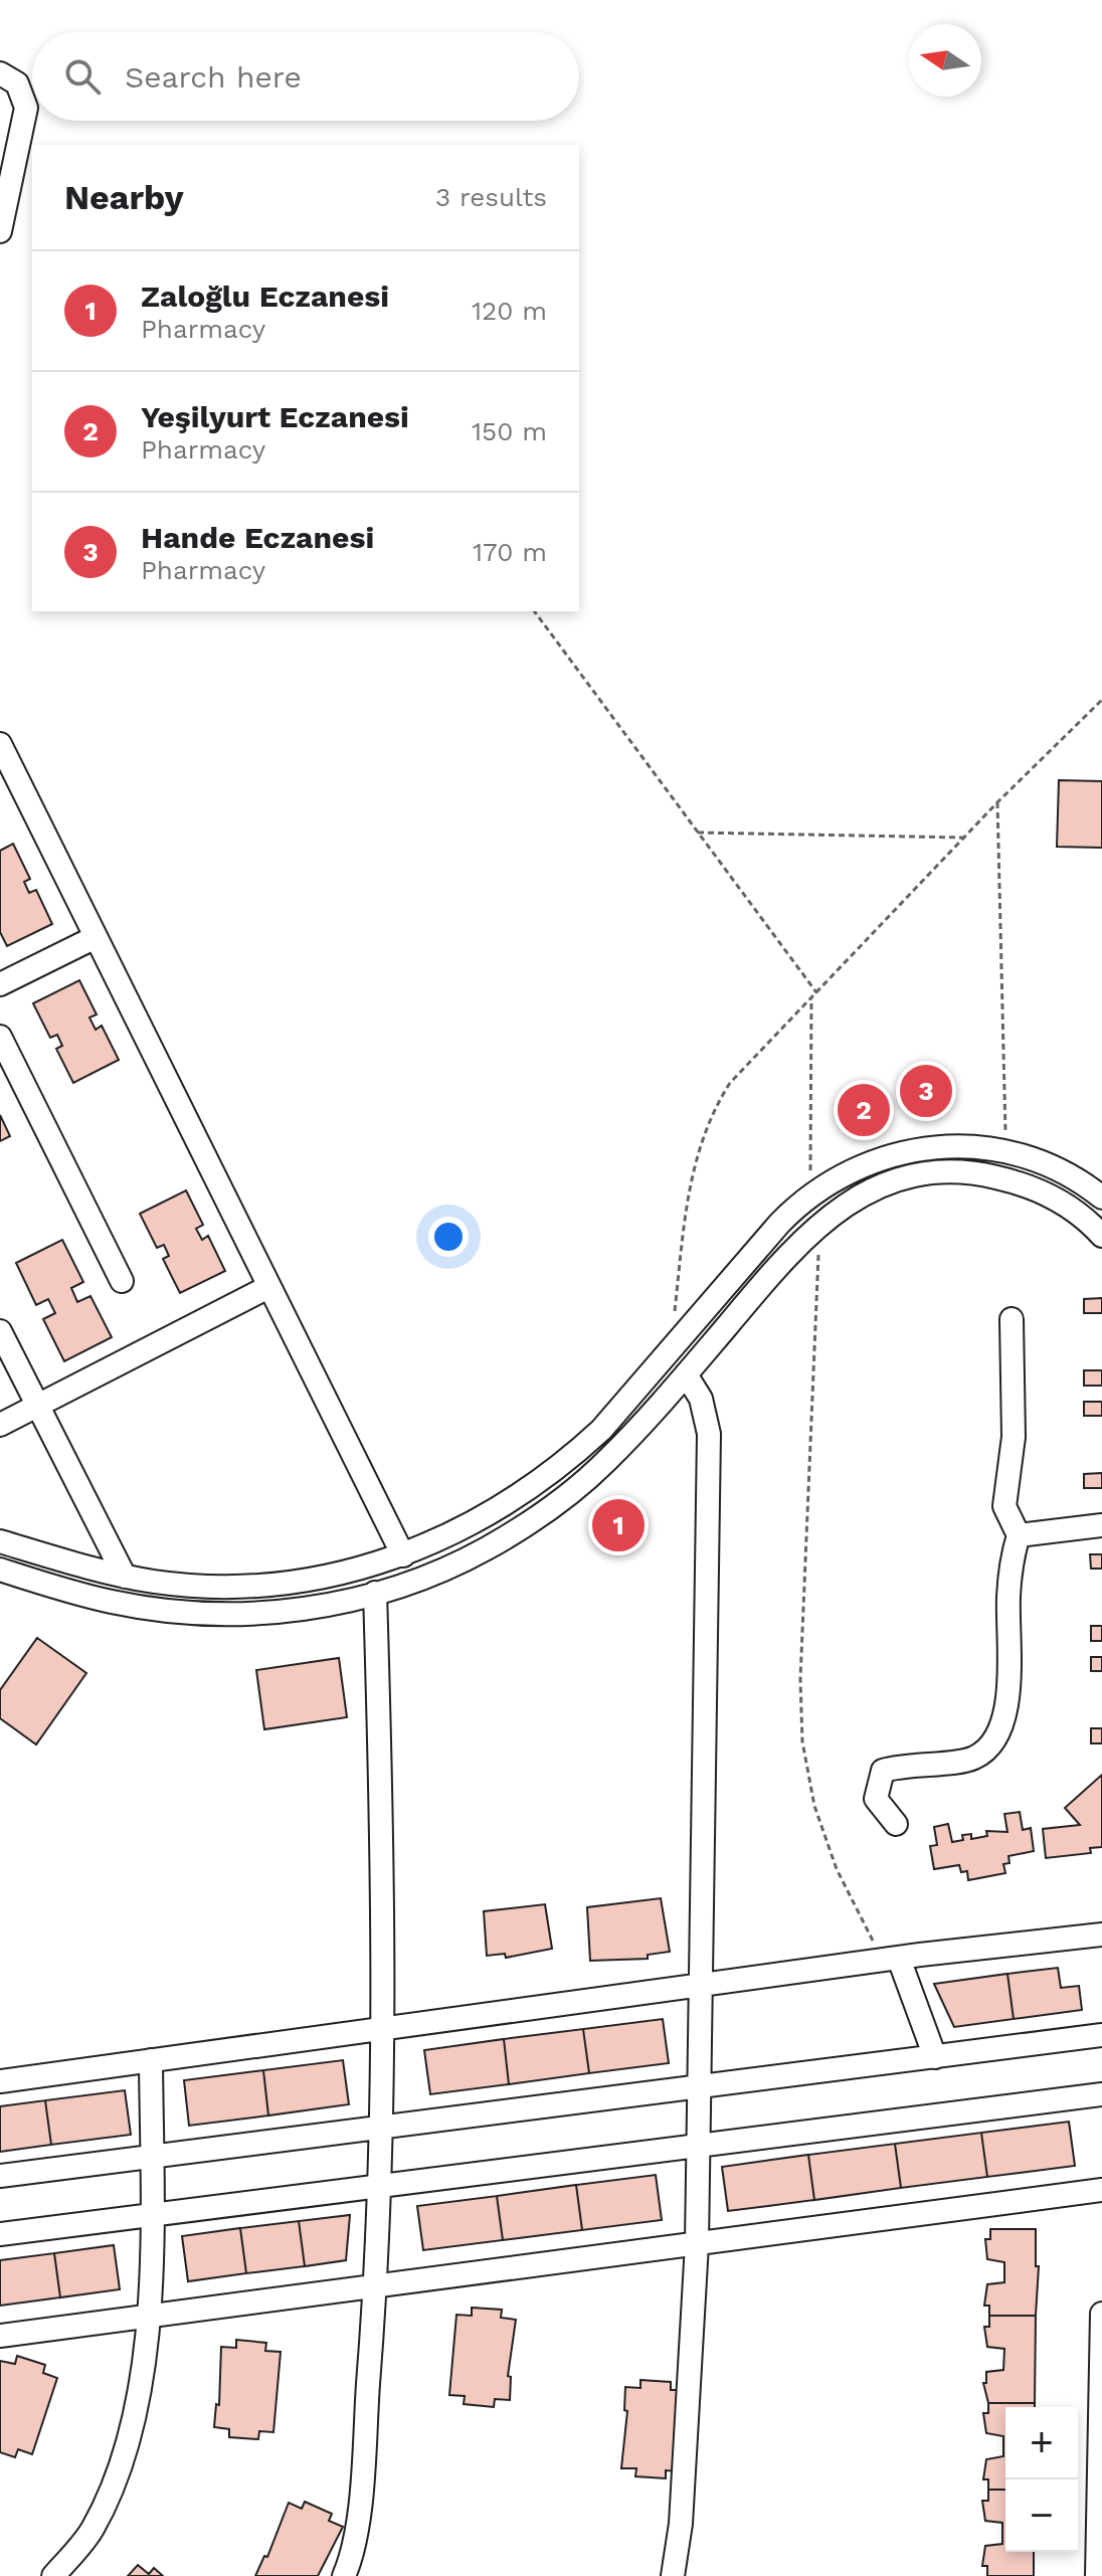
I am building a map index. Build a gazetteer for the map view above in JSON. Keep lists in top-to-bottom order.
{
  "north": "left",
  "page": {
    "search": "Search here",
    "heading": ["Nearby", "3 results"],
    "list": [
      {
        "mark": "1",
        "name": "Zaloğlu Eczanesi",
        "note": "Pharmacy",
        "value": "120 m"
      },
      {
        "mark": "2",
        "name": "Yeşilyurt Eczanesi",
        "note": "Pharmacy",
        "value": "150 m"
      },
      {
        "mark": "3",
        "name": "Hande Eczanesi",
        "note": "Pharmacy",
        "value": "170 m"
      }
    ],
    "pins": ["3", "2", "1"],
    "map_buttons": ["+", "−"]
  }
}
